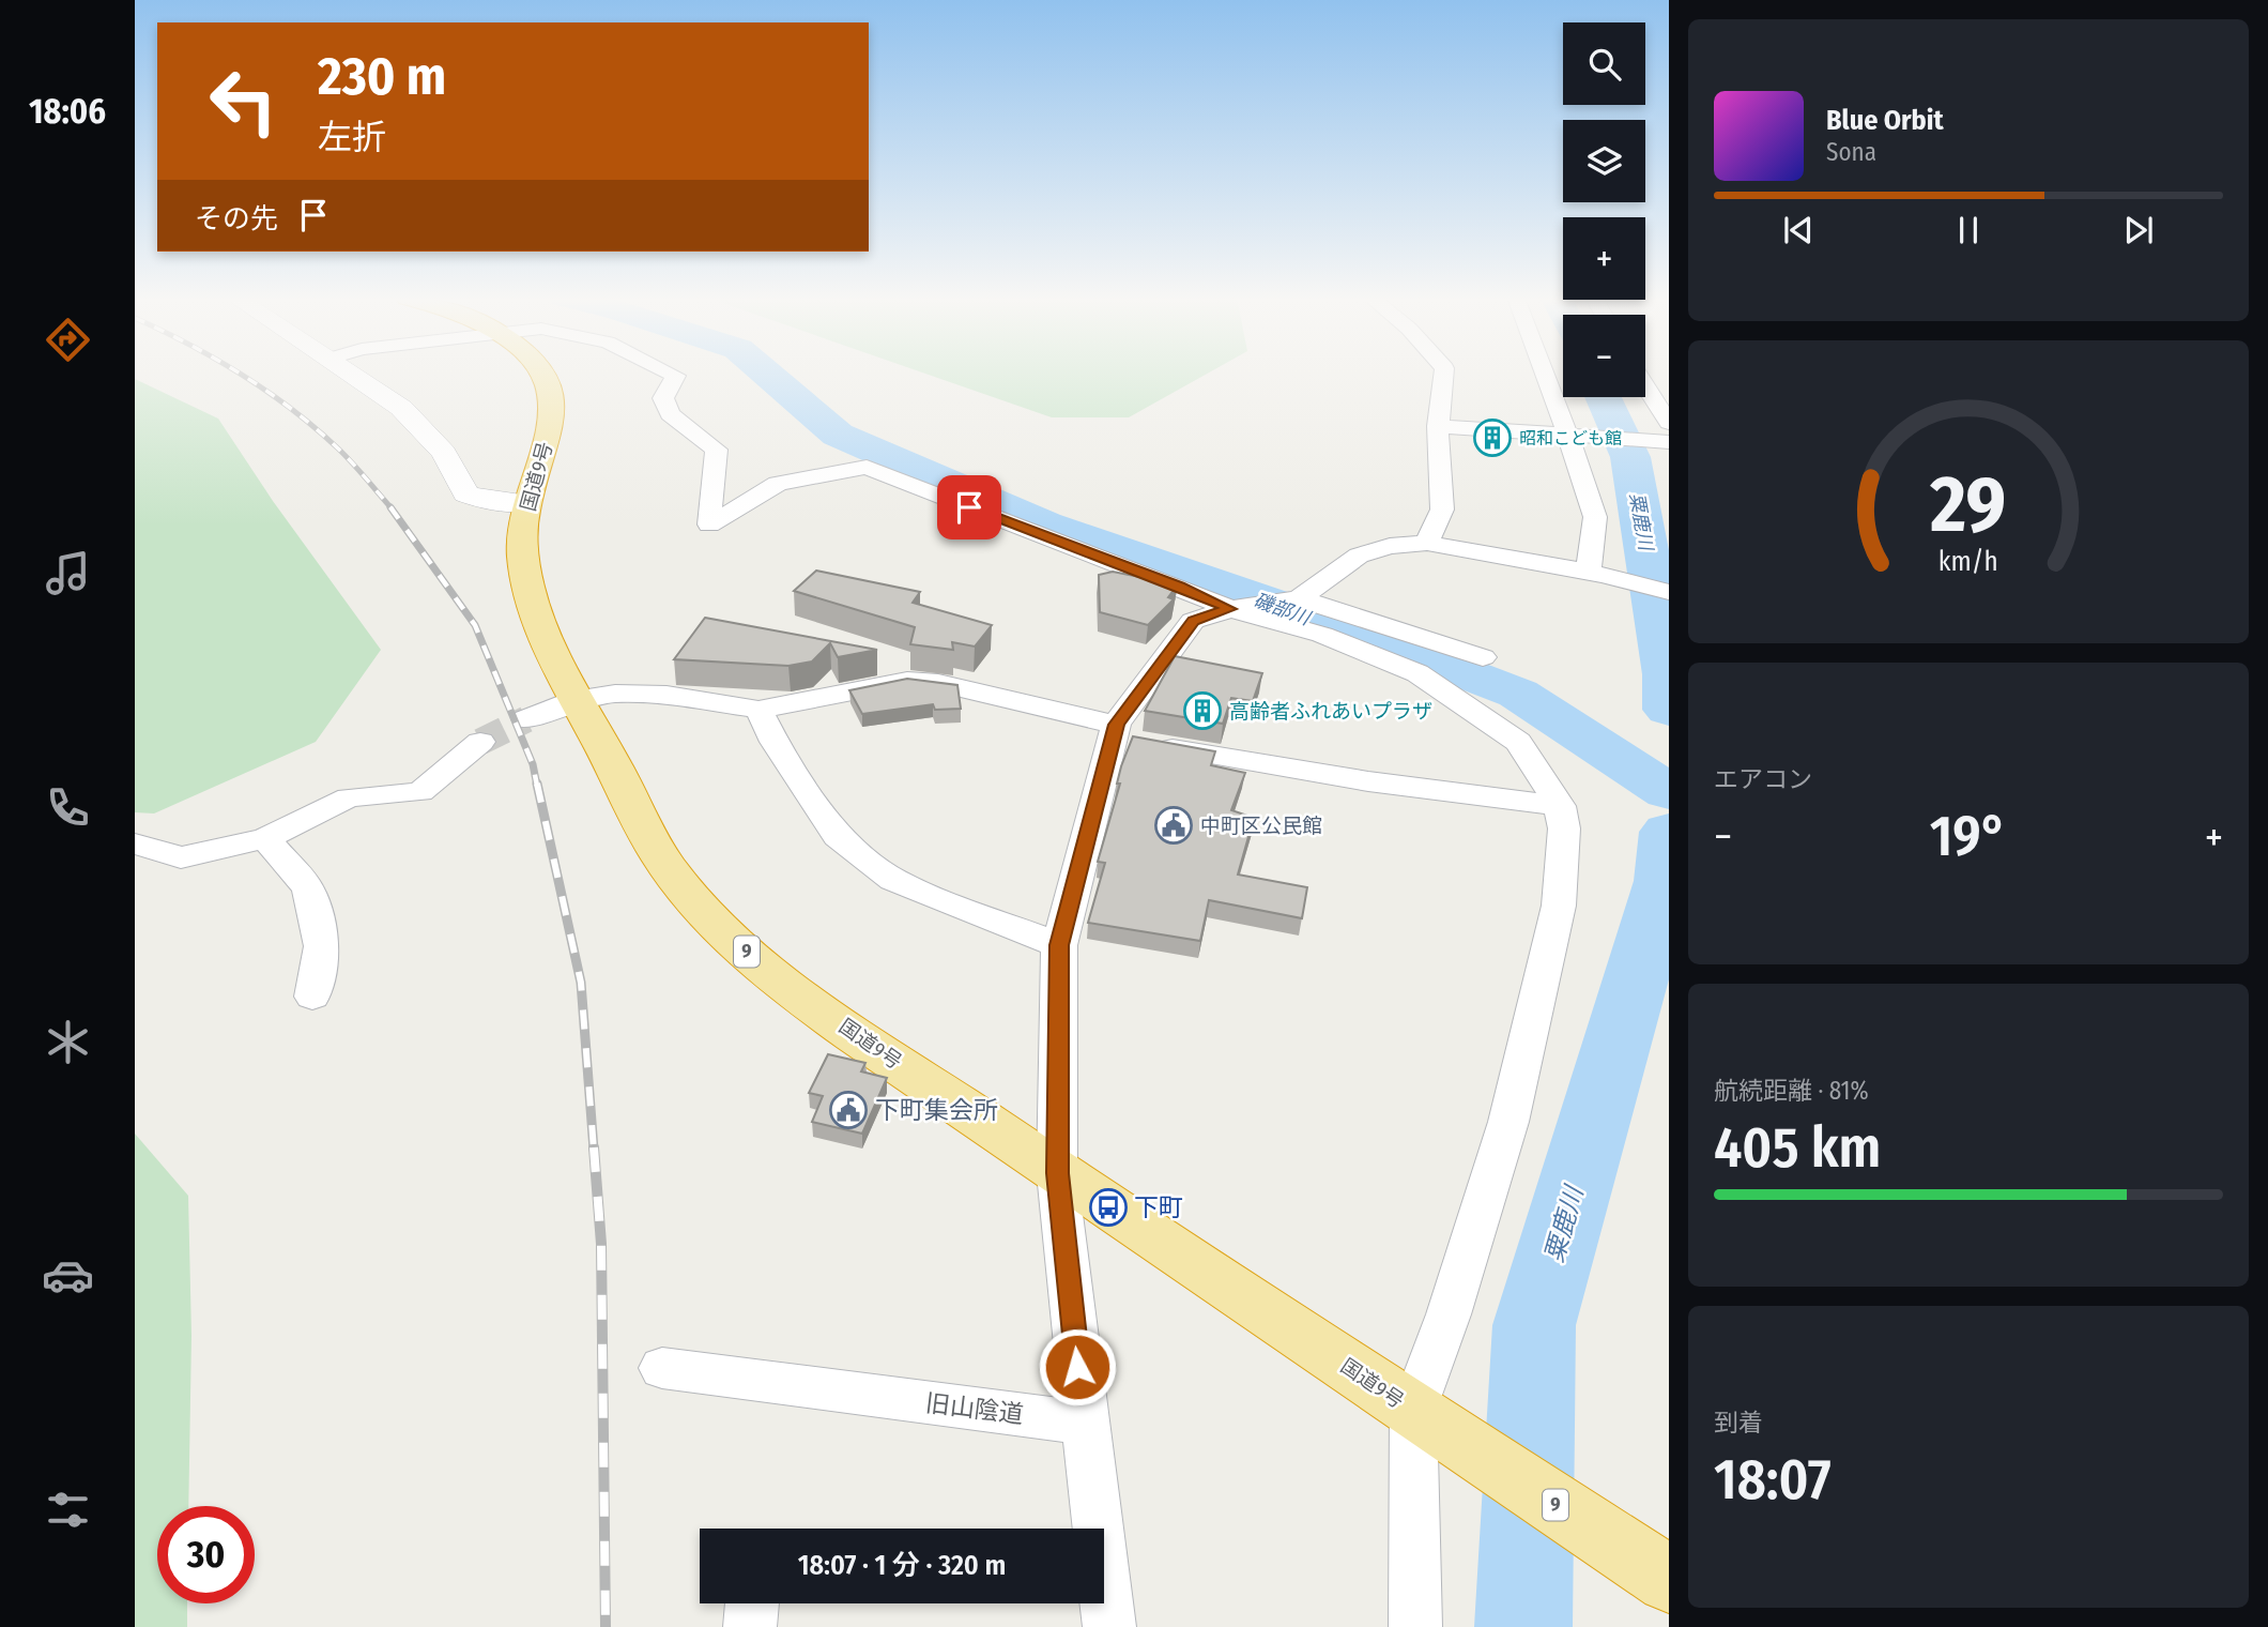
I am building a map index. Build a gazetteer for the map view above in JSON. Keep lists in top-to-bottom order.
{
  "streets": {
    "highway": ["国道9号", "9"],
    "street": ["旧山陰道"]
  },
  "water": ["粟鹿川", "磯部川"],
  "places": {
    "building": ["昭和こども館", "高齢者ふれあいプラザ"],
    "public building": ["中町区公民館", "下町集会所"],
    "bus stop": ["下町"]
  },
  "page": {
    "tabs": "18:06",
    "map_buttons": ["+", "−"],
    "turn": ["230 m", "左折"],
    "song": ["Blue Orbit", "Sona"],
    "then": "その先",
    "tile": [
      "エアコン",
      ["航続距離 · 81%", "405 km"],
      ["到着", "18:07"]
    ],
    "heat": ["−", "19°", "+"],
    "limit": "30",
    "trip": "18:07 · 1 分 · 320 m",
    "gauge": ["29", "km/h"]
  }
}
